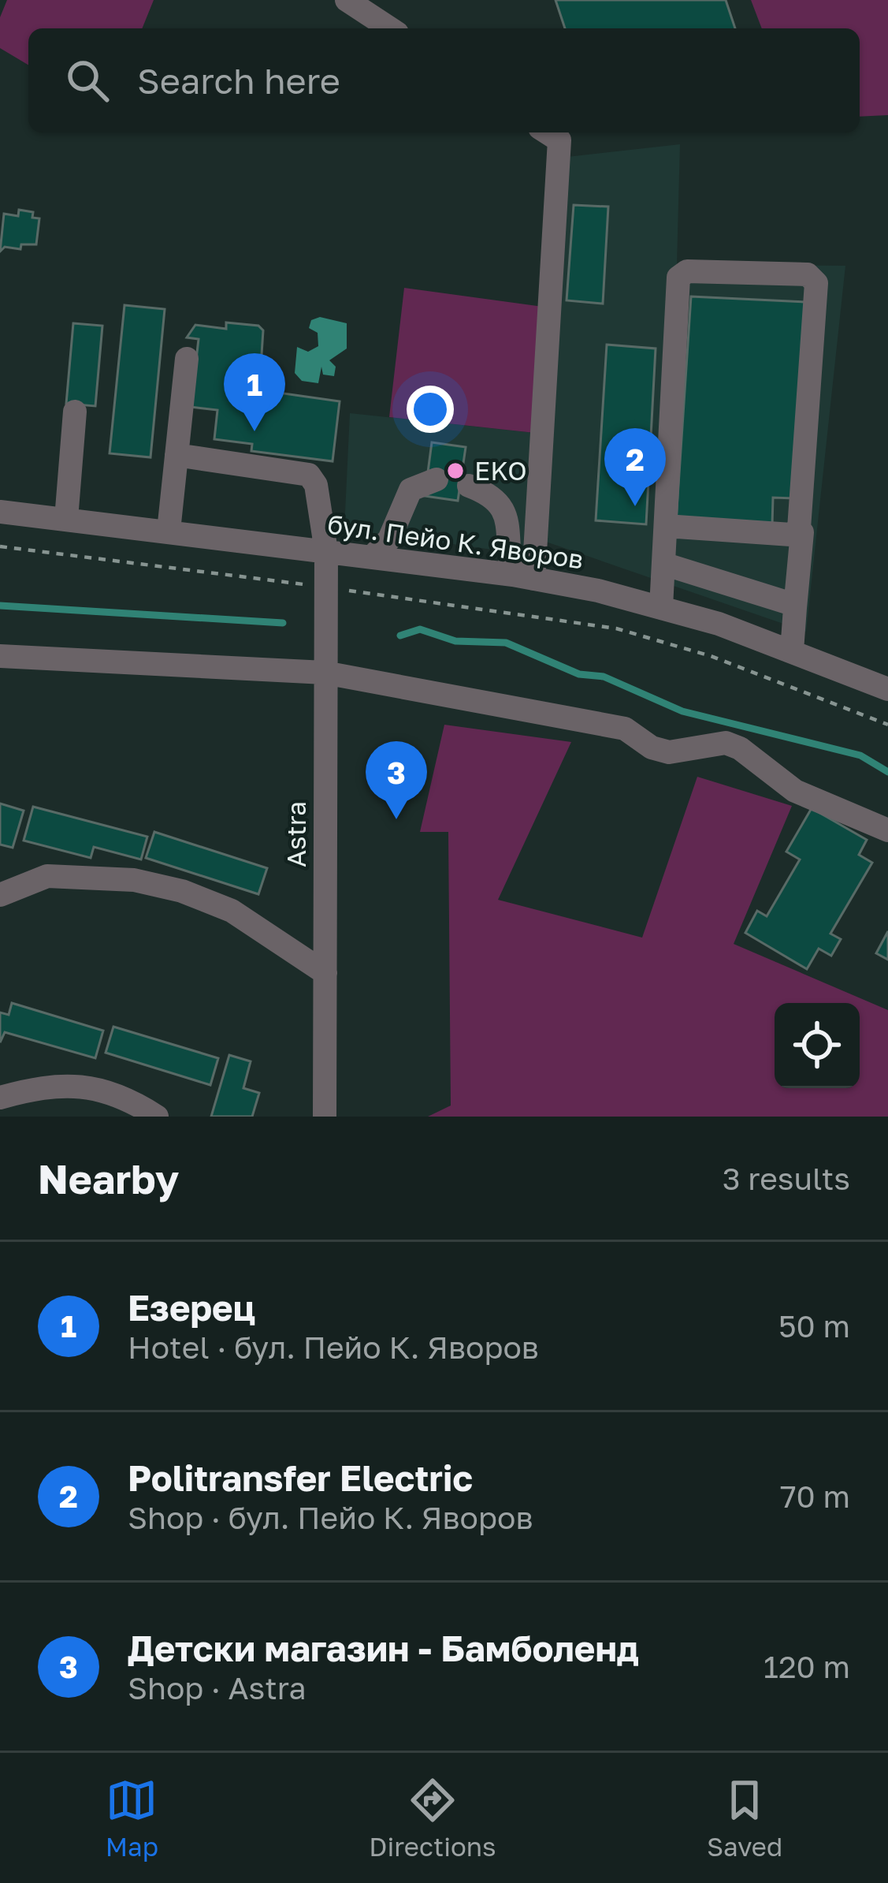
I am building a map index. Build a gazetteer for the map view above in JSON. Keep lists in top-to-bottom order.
{
  "streets": {
    "street": ["бул. Пейо К. Яворов", "Astra"]
  },
  "crossings": [
    ["бул. Пейо К. Яворов", "Astra"]
  ],
  "places": ["EKO"],
  "page": {
    "search": "Search here",
    "pins": ["1", "2", "3"],
    "heading": ["Nearby", "3 results"],
    "list": [
      {
        "mark": "1",
        "name": "Езерец",
        "note": "Hotel · бул. Пейо К. Яворов",
        "value": "50 m"
      },
      {
        "mark": "2",
        "name": "Politransfer Electric",
        "note": "Shop · бул. Пейо К. Яворов",
        "value": "70 m"
      },
      {
        "mark": "3",
        "name": "Детски магазин - Бамболенд",
        "note": "Shop · Astra",
        "value": "120 m"
      }
    ],
    "nav": ["Map", "Directions", "Saved"]
  }
}
